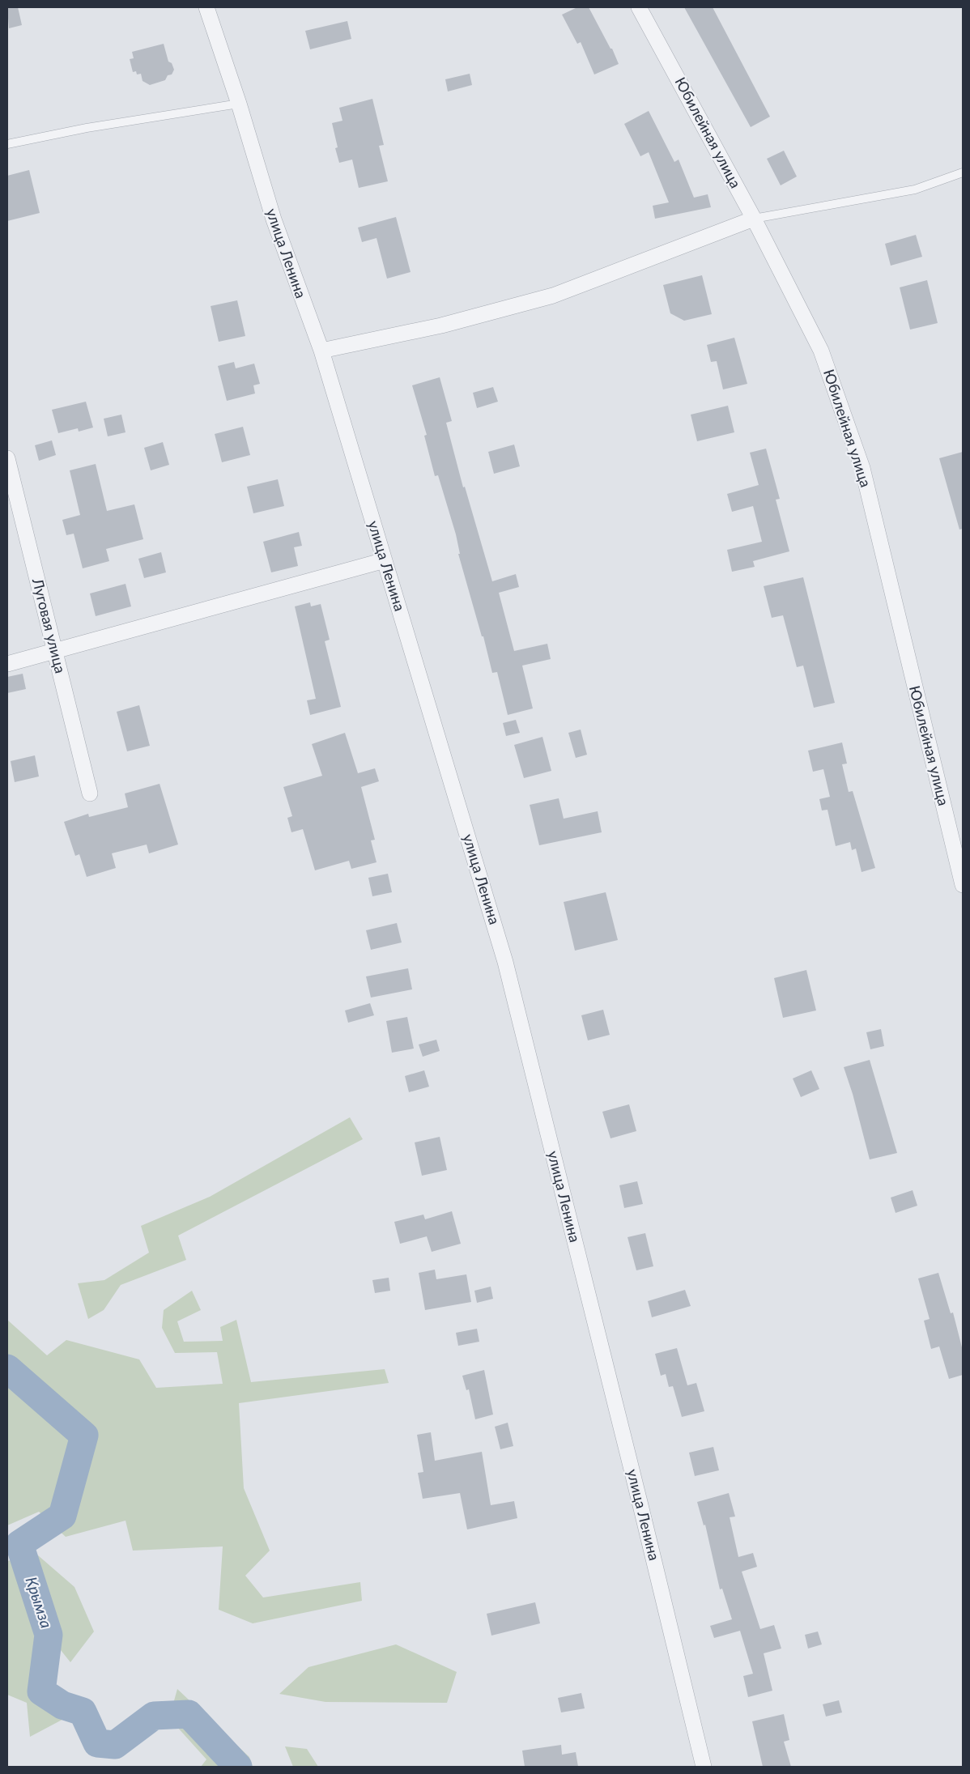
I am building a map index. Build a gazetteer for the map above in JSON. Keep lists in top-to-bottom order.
{
  "streets": {
    "street": ["Юбилейная улица", "улица Ленина", "Луговая улица"]
  },
  "water": ["Крымза"]
}
